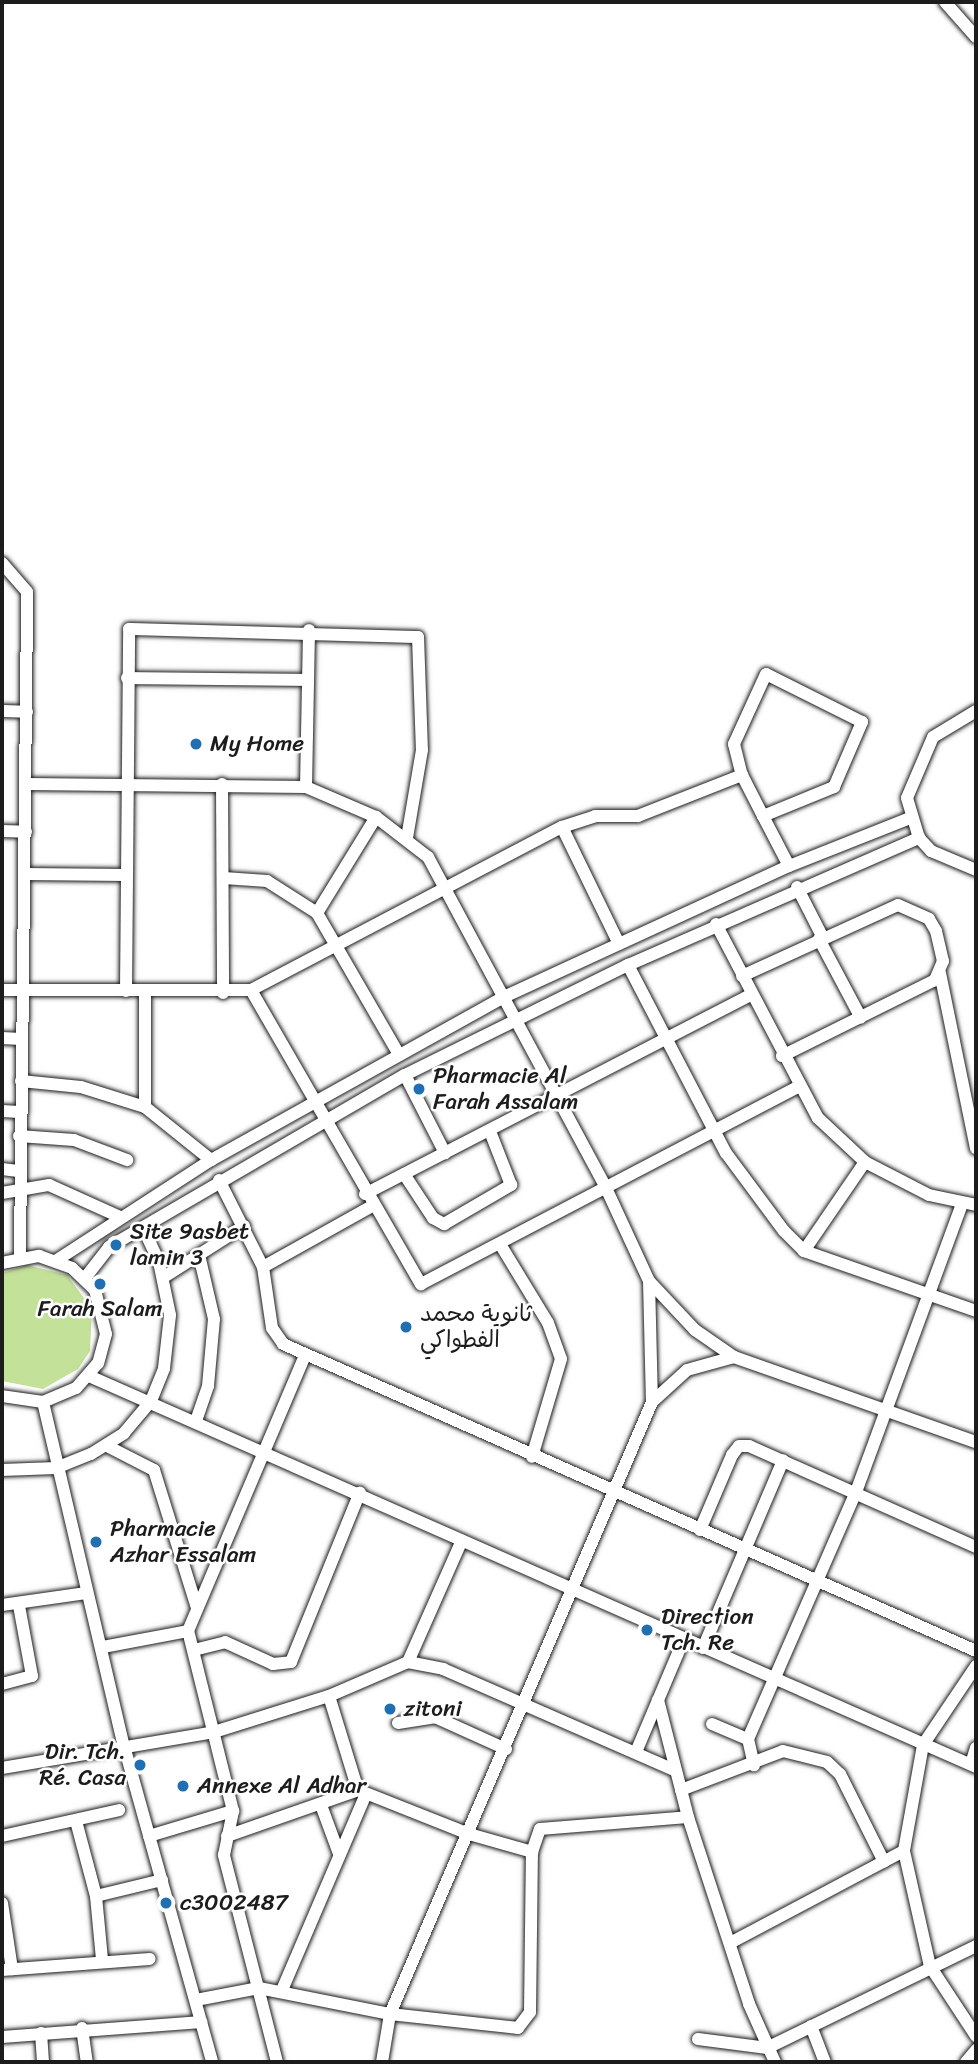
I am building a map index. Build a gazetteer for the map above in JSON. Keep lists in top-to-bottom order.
{
  "places": [
    "My Home",
    "Pharmacie Al Farah Assalam",
    "Site 9asbet lamin 3",
    "Farah Salam",
    "ثانوية محمد الفطواكي",
    "Pharmacie Azhar Essalam",
    "Direction Tch. Re",
    "zitoni",
    "Dir. Tch. Ré. Casa",
    "Annexe Al Adhar",
    "c3002487"
  ]
}
